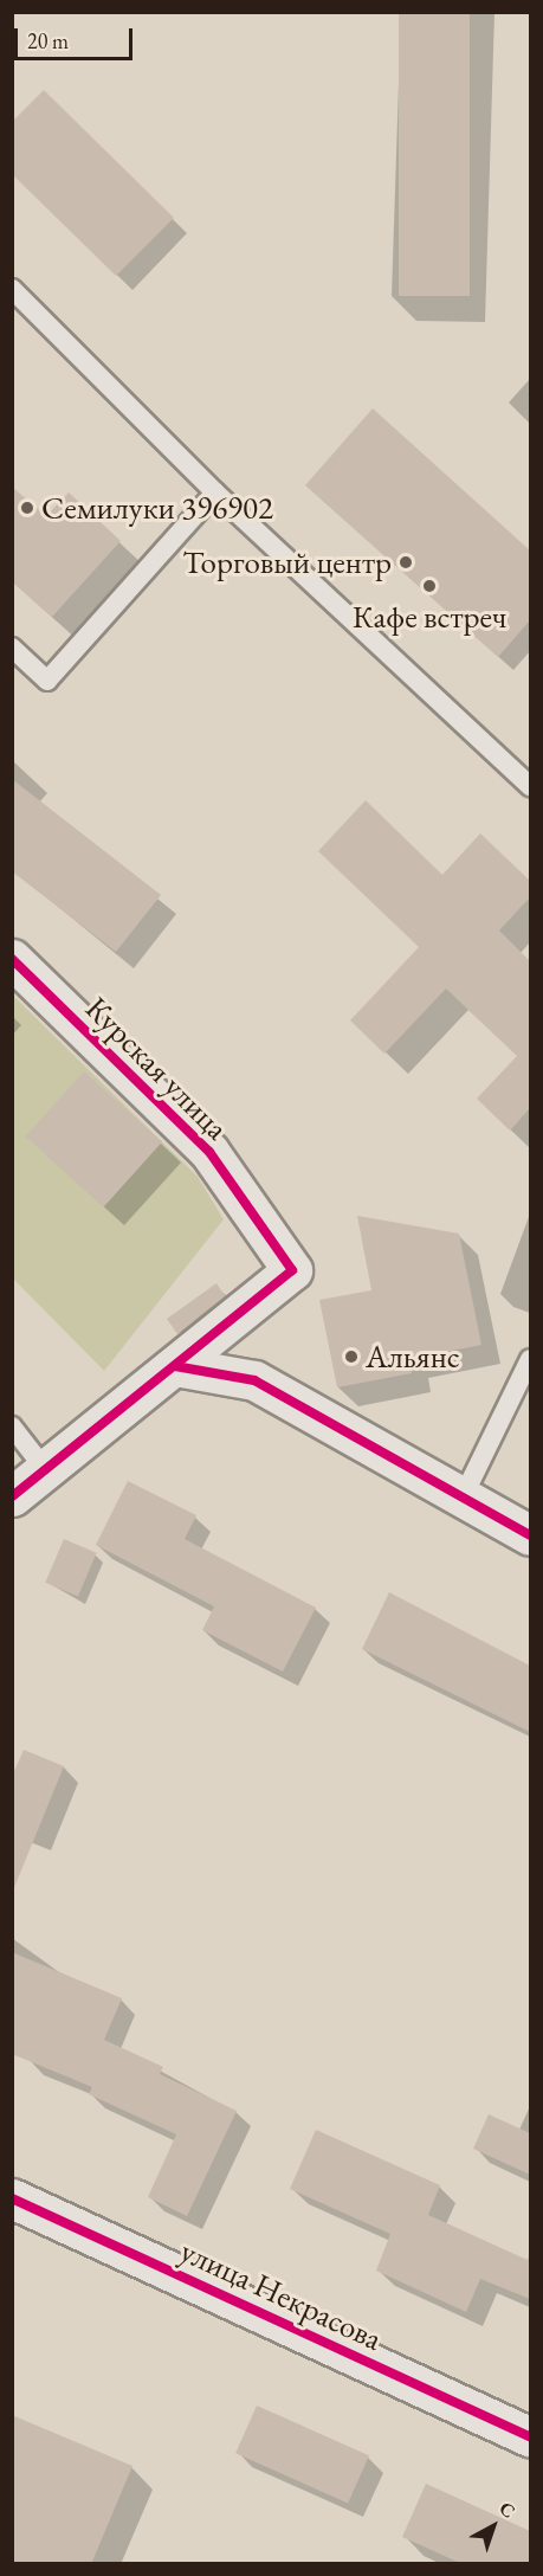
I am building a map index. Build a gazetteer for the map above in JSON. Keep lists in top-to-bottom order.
{
  "streets": {
    "street": ["Курская улица", "улица Некрасова"]
  },
  "places": [
    "Семилуки 396902",
    "Торговый центр",
    "Кафе встреч",
    "Альянс"
  ],
  "scale_bar": "20 m",
  "north": "top right"
}
